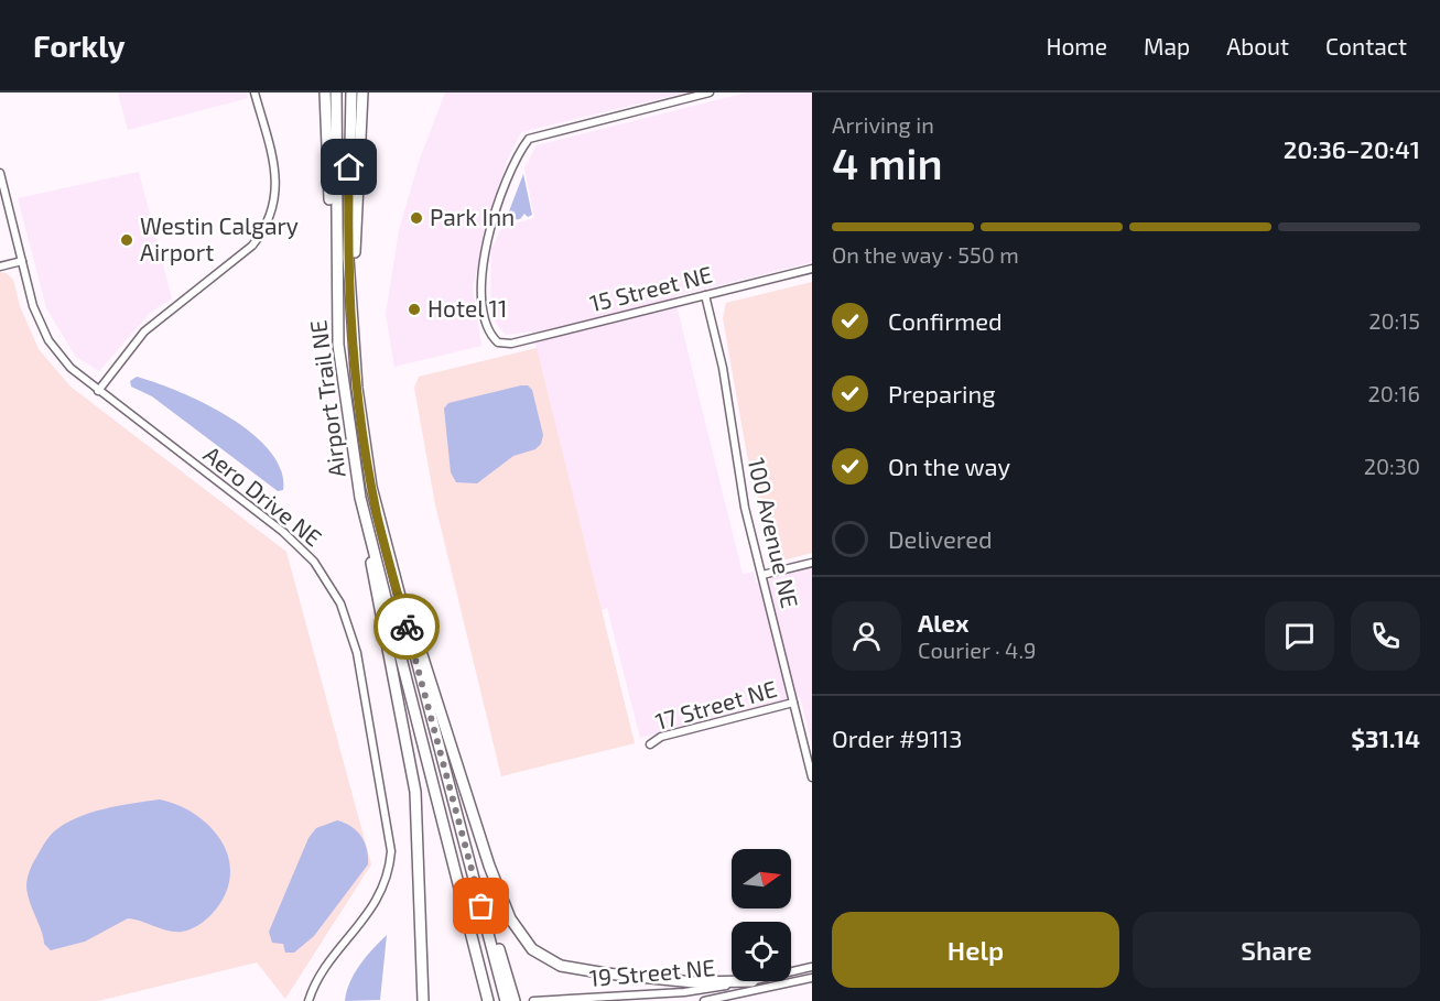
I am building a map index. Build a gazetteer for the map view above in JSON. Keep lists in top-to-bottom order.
{
  "streets": {
    "highway": ["Airport Trail NE"],
    "street": [
      "15 Street NE",
      "Aero Drive NE",
      "100 Avenue NE",
      "17 Street NE",
      "19 Street NE"
    ]
  },
  "crossings": [
    ["15 Street NE", "100 Avenue NE"],
    ["100 Avenue NE", "17 Street NE"]
  ],
  "places": ["Park Inn", "Westin Calgary Airport", "Hotel 11"],
  "north": "right",
  "page": {
    "header": "Forkly",
    "nav": [
      "Home",
      "Map",
      "About",
      "Contact"
    ],
    "heading": ["4 min", "Arriving in", "20:36–20:41"],
    "panel": [
      "Alex",
      "Courier · 4.9",
      "Order #9113",
      "$31.14"
    ],
    "bar": "On the way · 550 m",
    "list": [
      ["Confirmed", "20:15"],
      ["Preparing", "20:16"],
      ["On the way", "20:30"],
      "Delivered"
    ],
    "buttons": ["Help", "Share"]
  }
}
